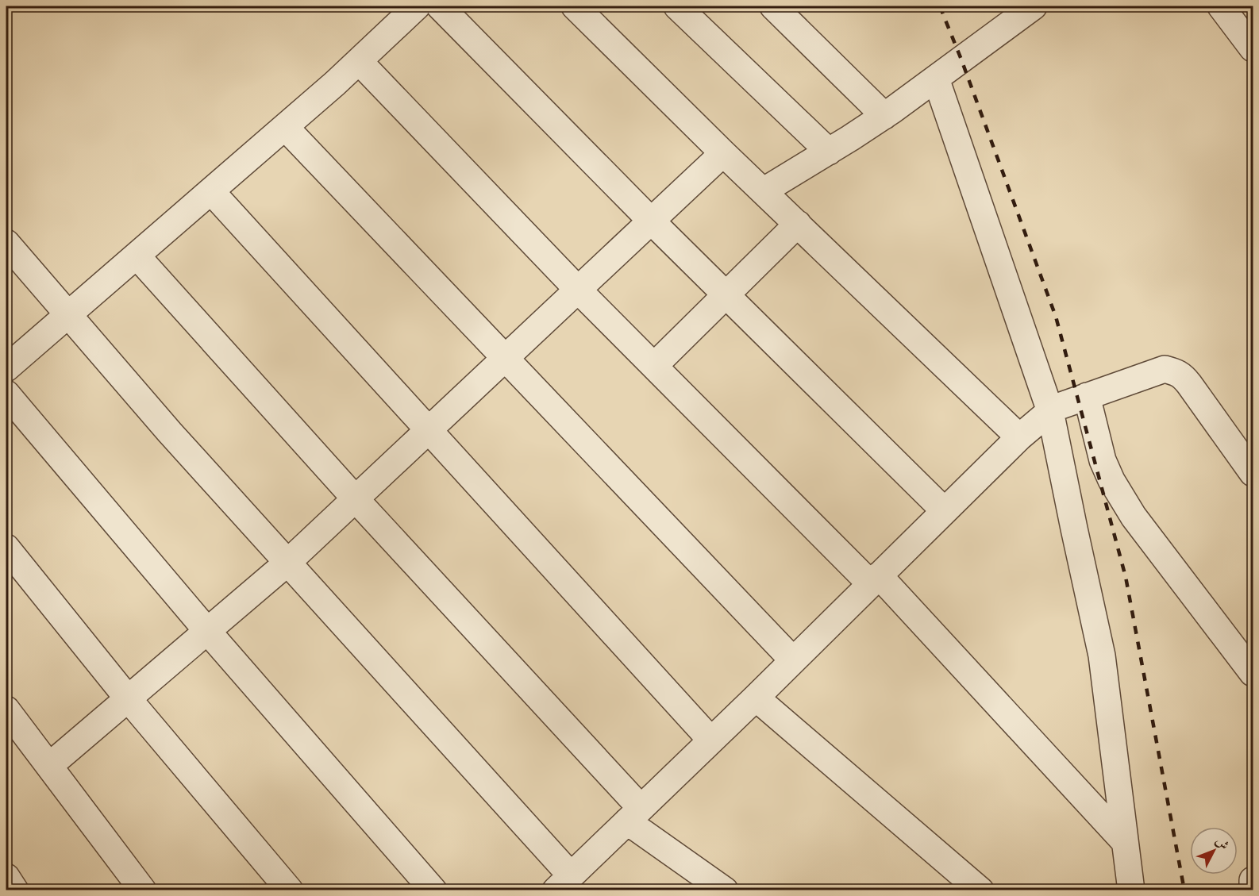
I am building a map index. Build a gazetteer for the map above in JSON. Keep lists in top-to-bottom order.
{
  "north": "top right"
}
